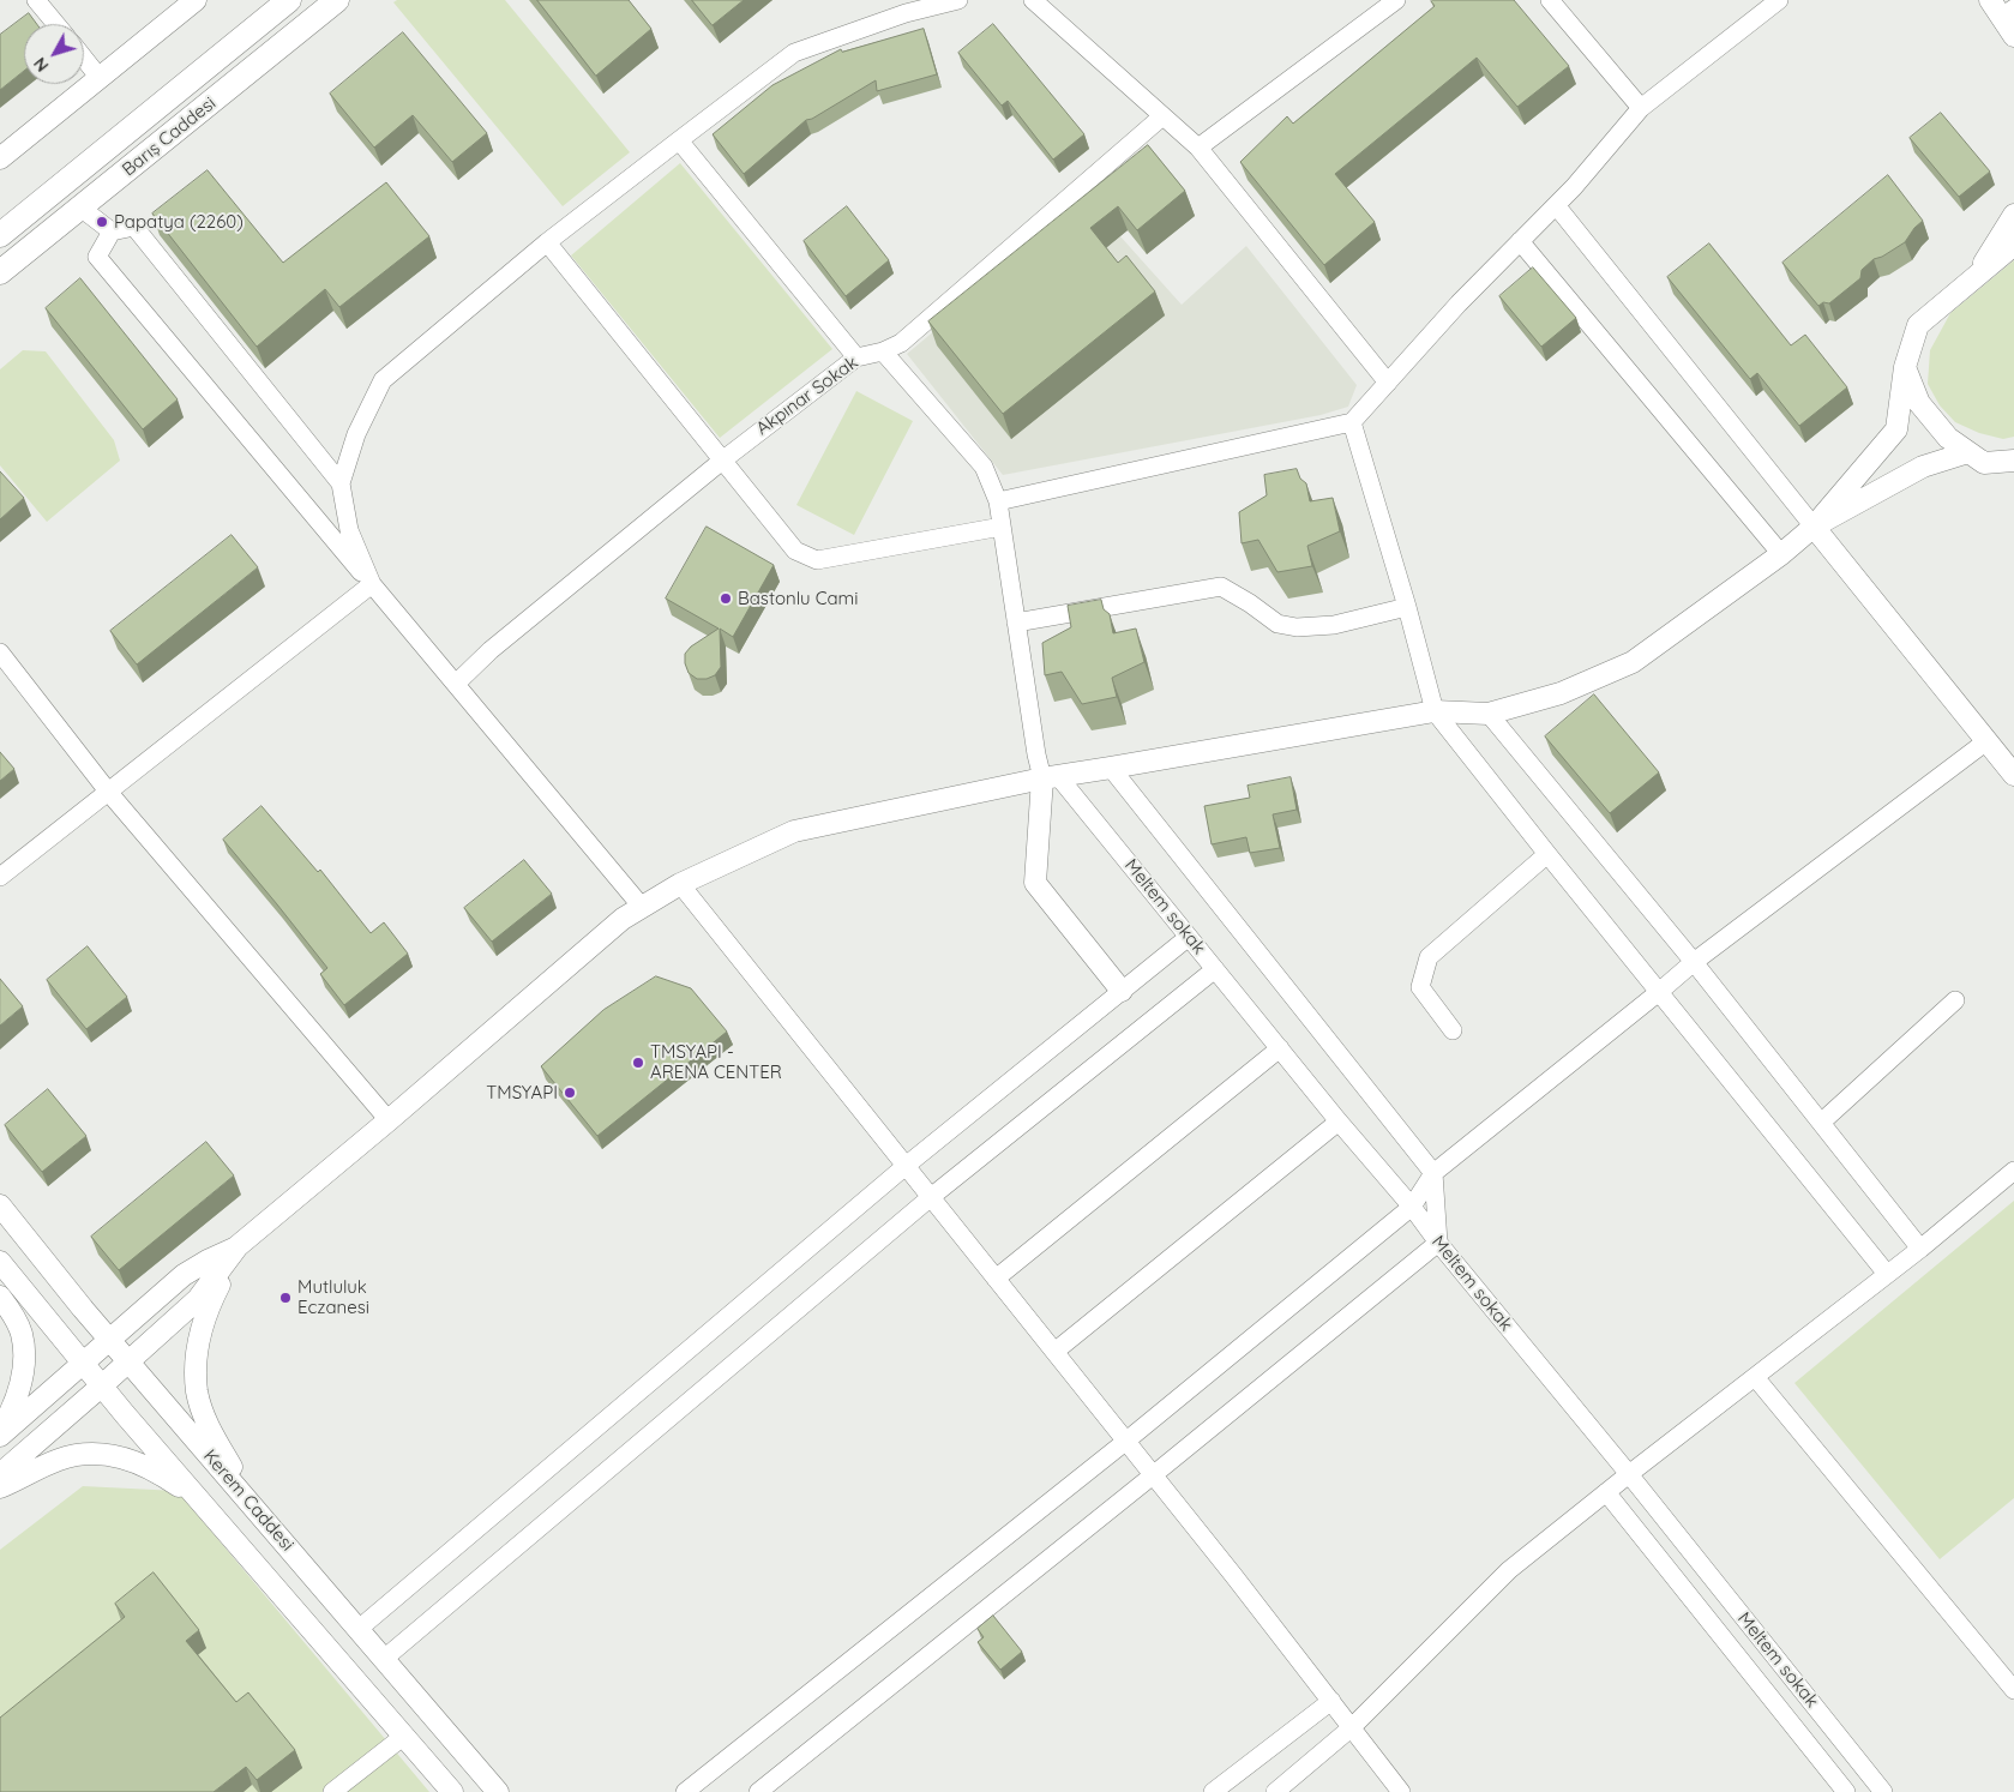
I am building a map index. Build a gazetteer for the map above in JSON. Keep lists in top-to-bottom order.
{
  "streets": {
    "main road": ["Barış Caddesi"],
    "street": ["Akpınar Sokak", "Meltem sokak", "Kerem Caddesi"]
  },
  "places": [
    "Papatya (2260)",
    "Bastonlu Cami",
    "TMSYAPI - ARENA CENTER",
    "TMSYAPI",
    "Mutluluk Eczanesi"
  ],
  "north": "bottom left"
}
